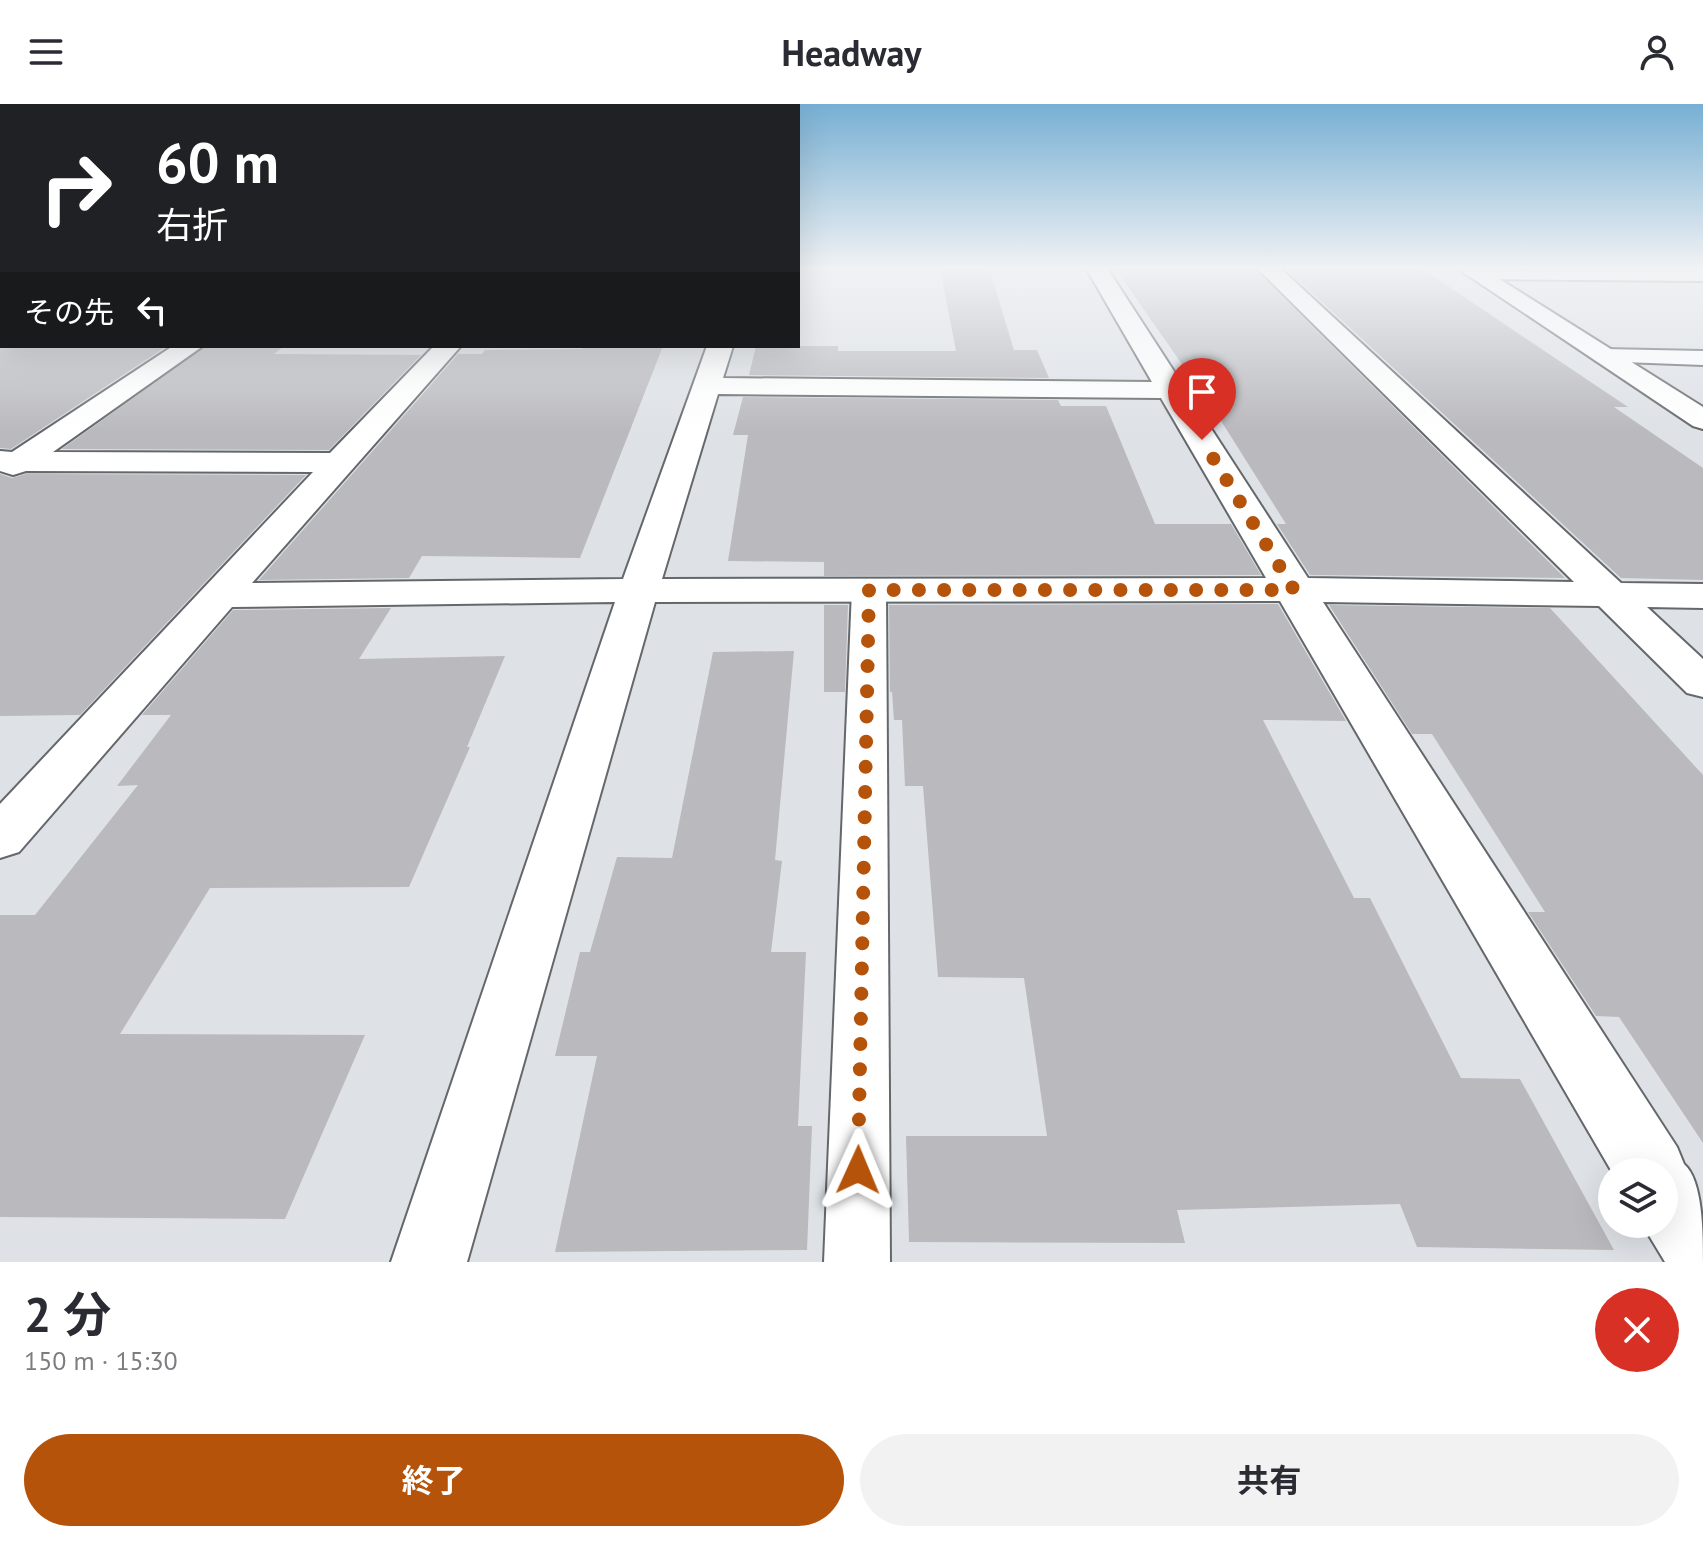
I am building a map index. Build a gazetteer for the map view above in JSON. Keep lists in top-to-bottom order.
{
  "page": {
    "header": "Headway",
    "turn": ["60 m", "右折"],
    "then": "その先",
    "heading": ["2 分", "150 m · 15:30"],
    "buttons": ["終了", "共有"]
  }
}
